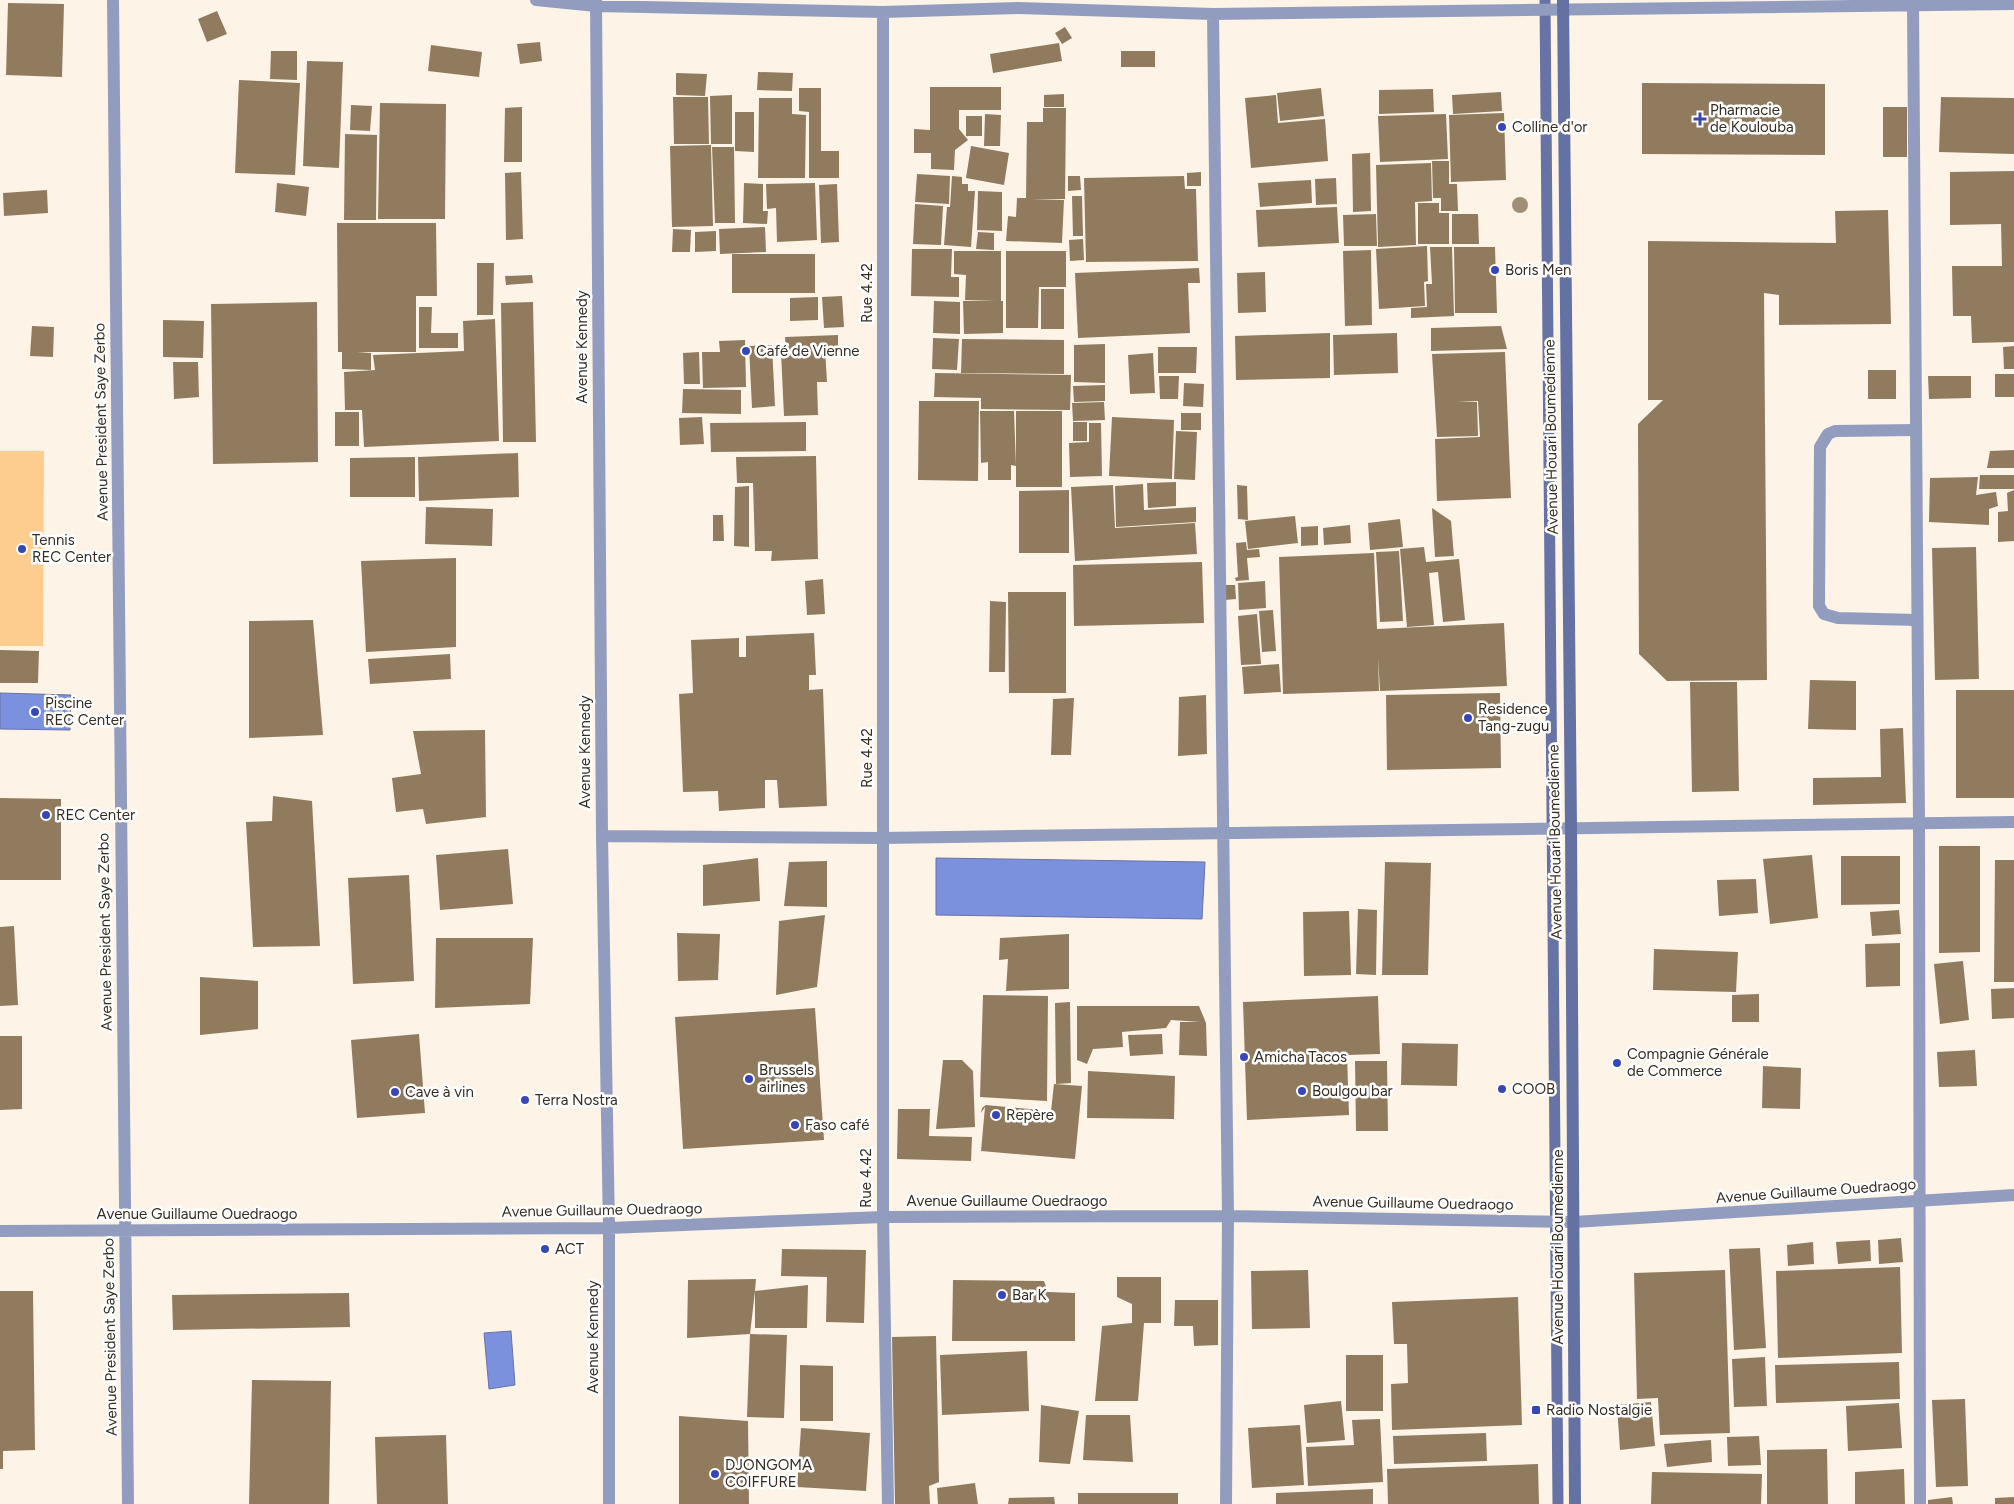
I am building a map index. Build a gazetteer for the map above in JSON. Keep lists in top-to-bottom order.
{
  "streets": {
    "main road": ["Avenue Houari Boumedienne"],
    "street": [
      "Rue 4.42",
      "Avenue Kennedy",
      "Avenue President Saye Zerbo",
      "Avenue Guillaume Ouedraogo"
    ]
  },
  "crossings": [
    ["Rue 4.42", "Avenue Guillaume Ouedraogo"],
    ["Avenue Kennedy", "Avenue Guillaume Ouedraogo"],
    ["Avenue President Saye Zerbo", "Avenue Guillaume Ouedraogo"],
    ["Avenue Houari Boumedienne", "Avenue Guillaume Ouedraogo"]
  ],
  "places": {
    "health": ["Pharmacie de Koulouba"],
    "other": [
      "Colline d'or",
      "Boris Men",
      "Café de Vienne",
      "Tennis REC Center",
      "Piscine REC Center",
      "Residence Tang-zugu",
      "REC Center",
      "Amicha Tacos",
      "Compagnie Générale de Commerce",
      "Brussels airlines",
      "COOB",
      "Boulgou bar",
      "Cave à vin",
      "Terra Nostra",
      "Repère",
      "Faso café",
      "ACT",
      "Bar K",
      "DJONGOMA COIFFURE"
    ],
    "transit": ["Radio Nostalgie"]
  }
}
